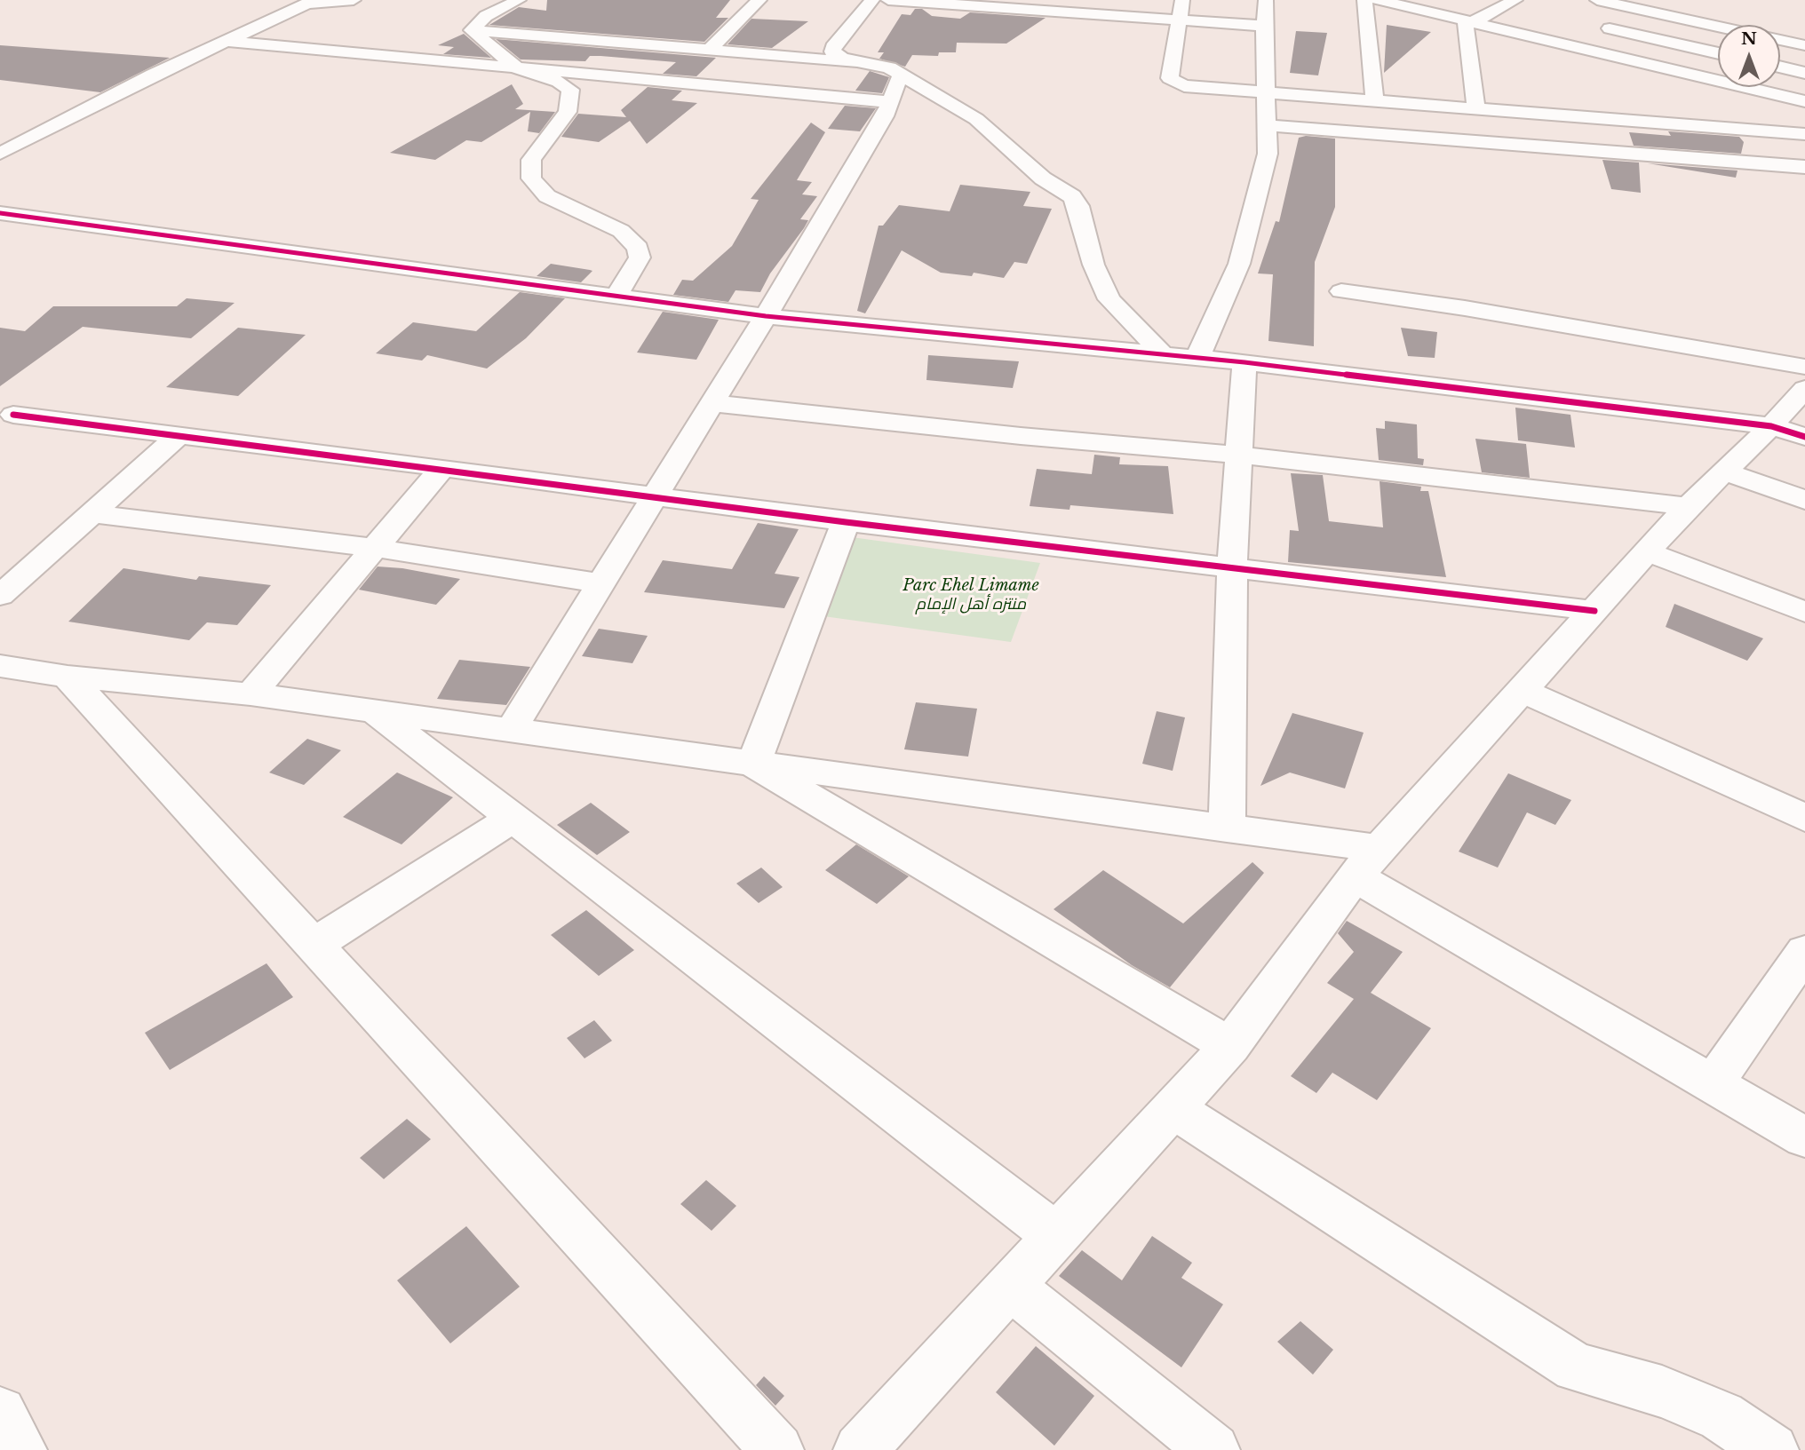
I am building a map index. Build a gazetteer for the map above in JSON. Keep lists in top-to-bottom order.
{
  "parks": ["Parc Ehel Limame منتزه أهل الإمام"],
  "north": "top"
}
